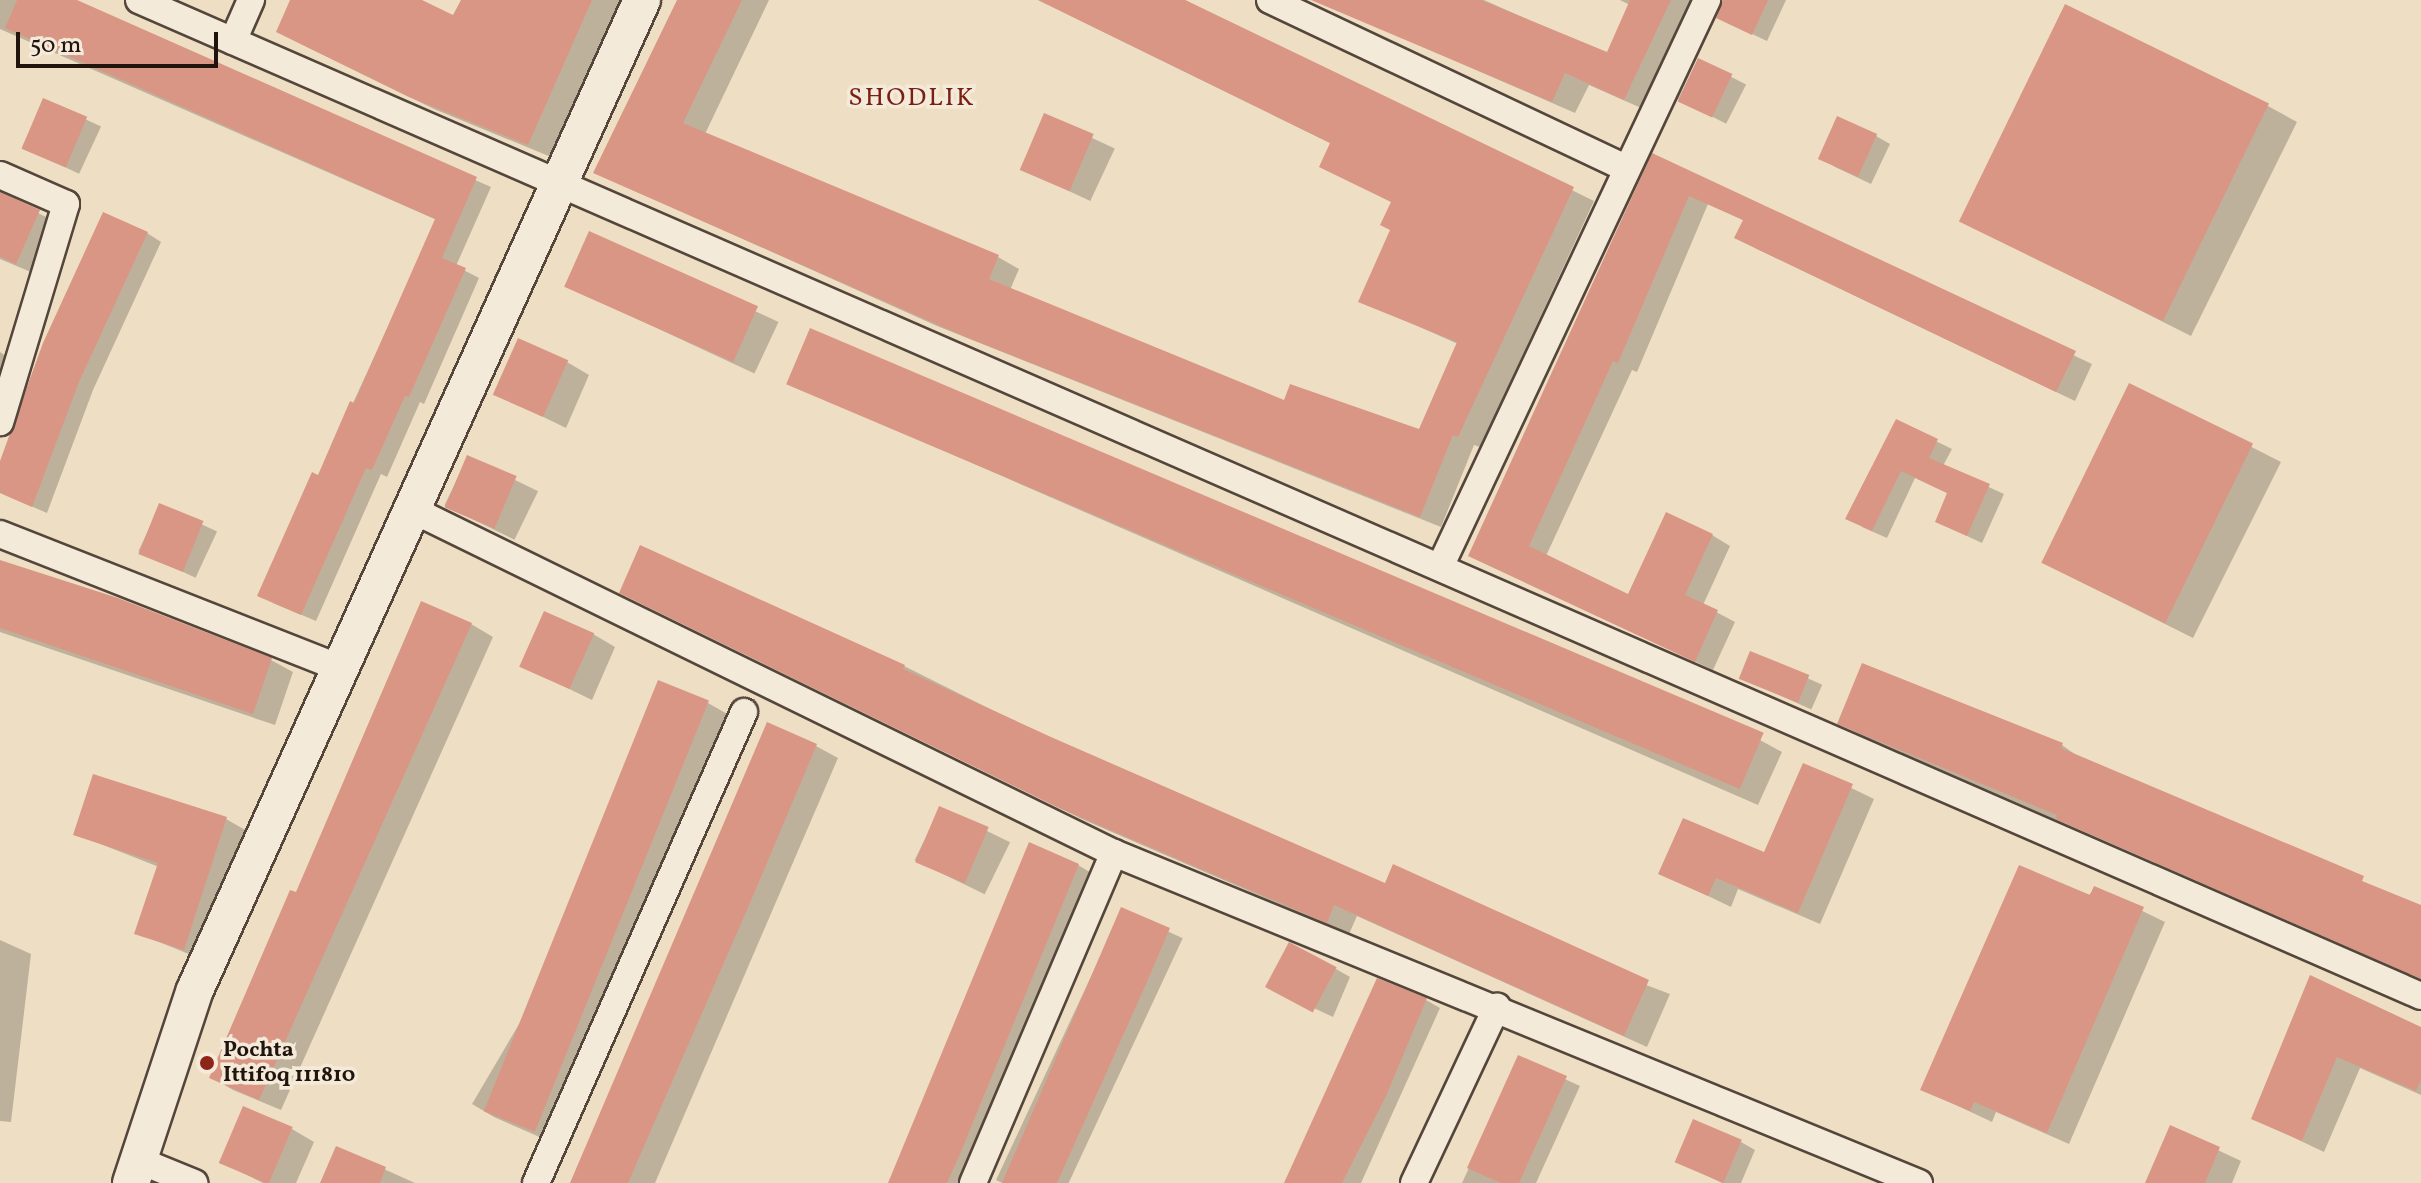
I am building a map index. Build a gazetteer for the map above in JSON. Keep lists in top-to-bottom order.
{
  "districts": ["SHODLIK"],
  "places": ["Pochta Ittifoq 111810"],
  "scale_bar": "50 m"
}
